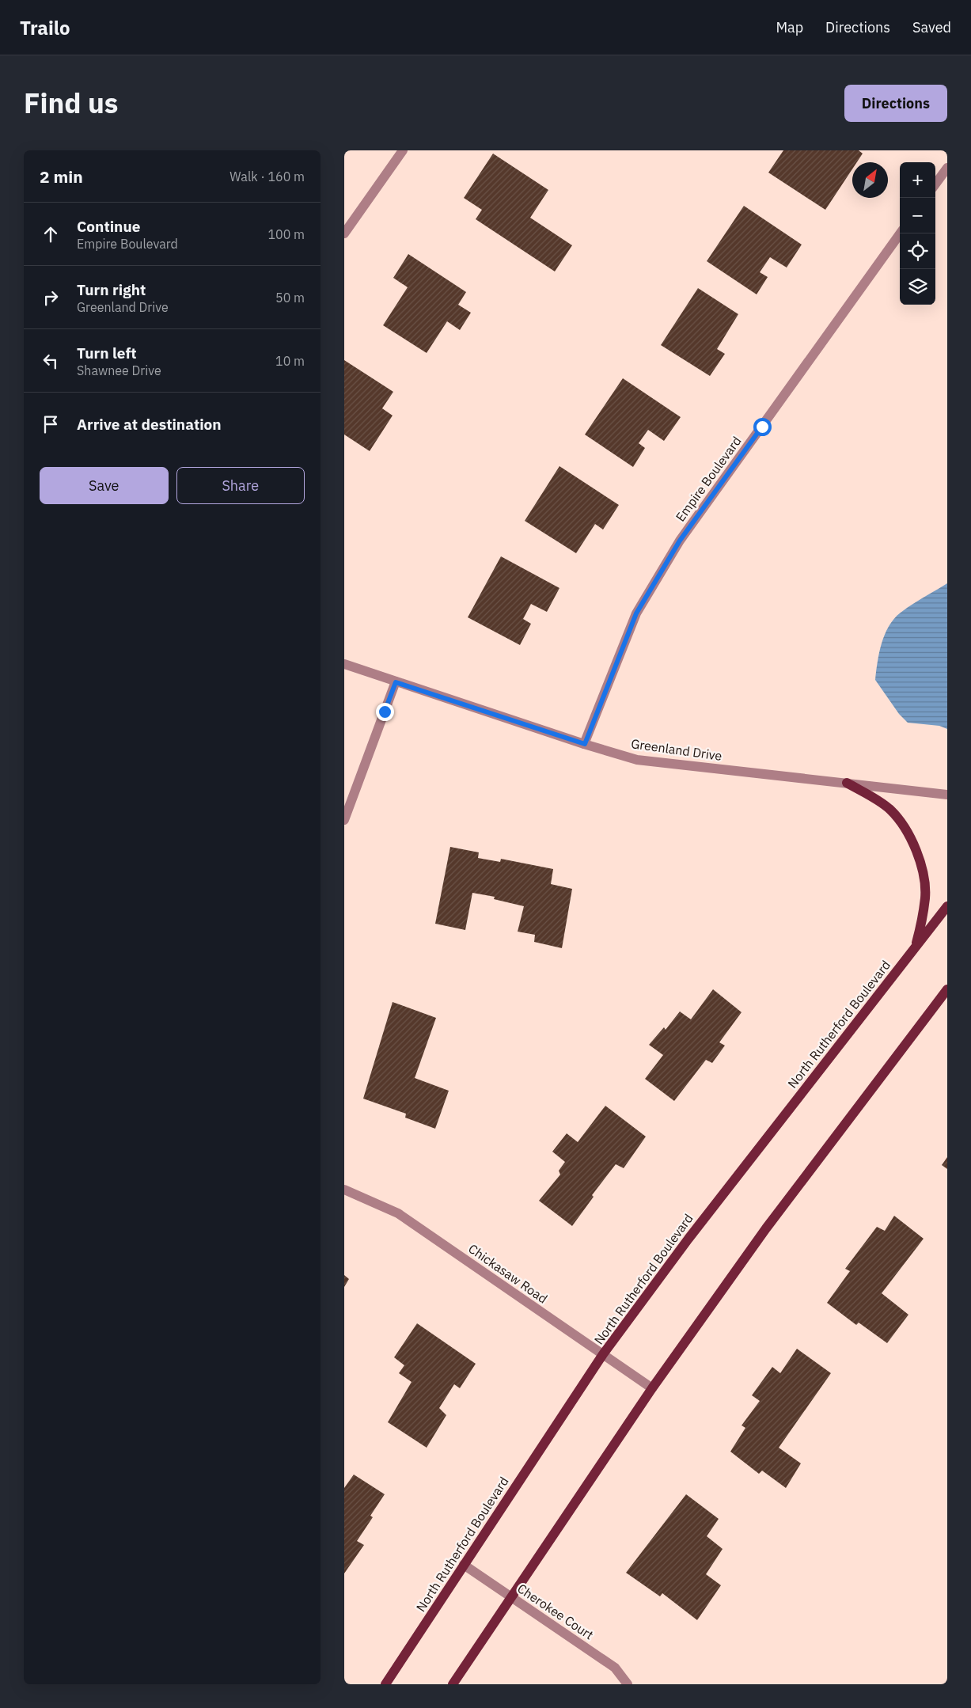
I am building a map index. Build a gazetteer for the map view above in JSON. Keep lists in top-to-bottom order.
{
  "streets": {
    "main road": ["North Rutherford Boulevard"],
    "street": [
      "Empire Boulevard",
      "Greenland Drive",
      "Chickasaw Road",
      "Cherokee Court"
    ]
  },
  "crossings": [
    ["Empire Boulevard", "Greenland Drive"],
    ["North Rutherford Boulevard", "Chickasaw Road"],
    ["North Rutherford Boulevard", "Cherokee Court"]
  ],
  "north": "top right",
  "page": {
    "header": "Trailo",
    "nav": ["Map", "Directions", "Saved"],
    "title": "Find us",
    "buttons": [
      "Directions",
      ["Save", "Share"]
    ],
    "heading": ["2 min", "Walk · 160 m"],
    "map_buttons": ["+", "−"],
    "list": [
      ["Continue", "Empire Boulevard", "100 m"],
      ["Turn right", "Greenland Drive", "50 m"],
      ["Turn left", "Shawnee Drive", "10 m"],
      "Arrive at destination"
    ]
  }
}
